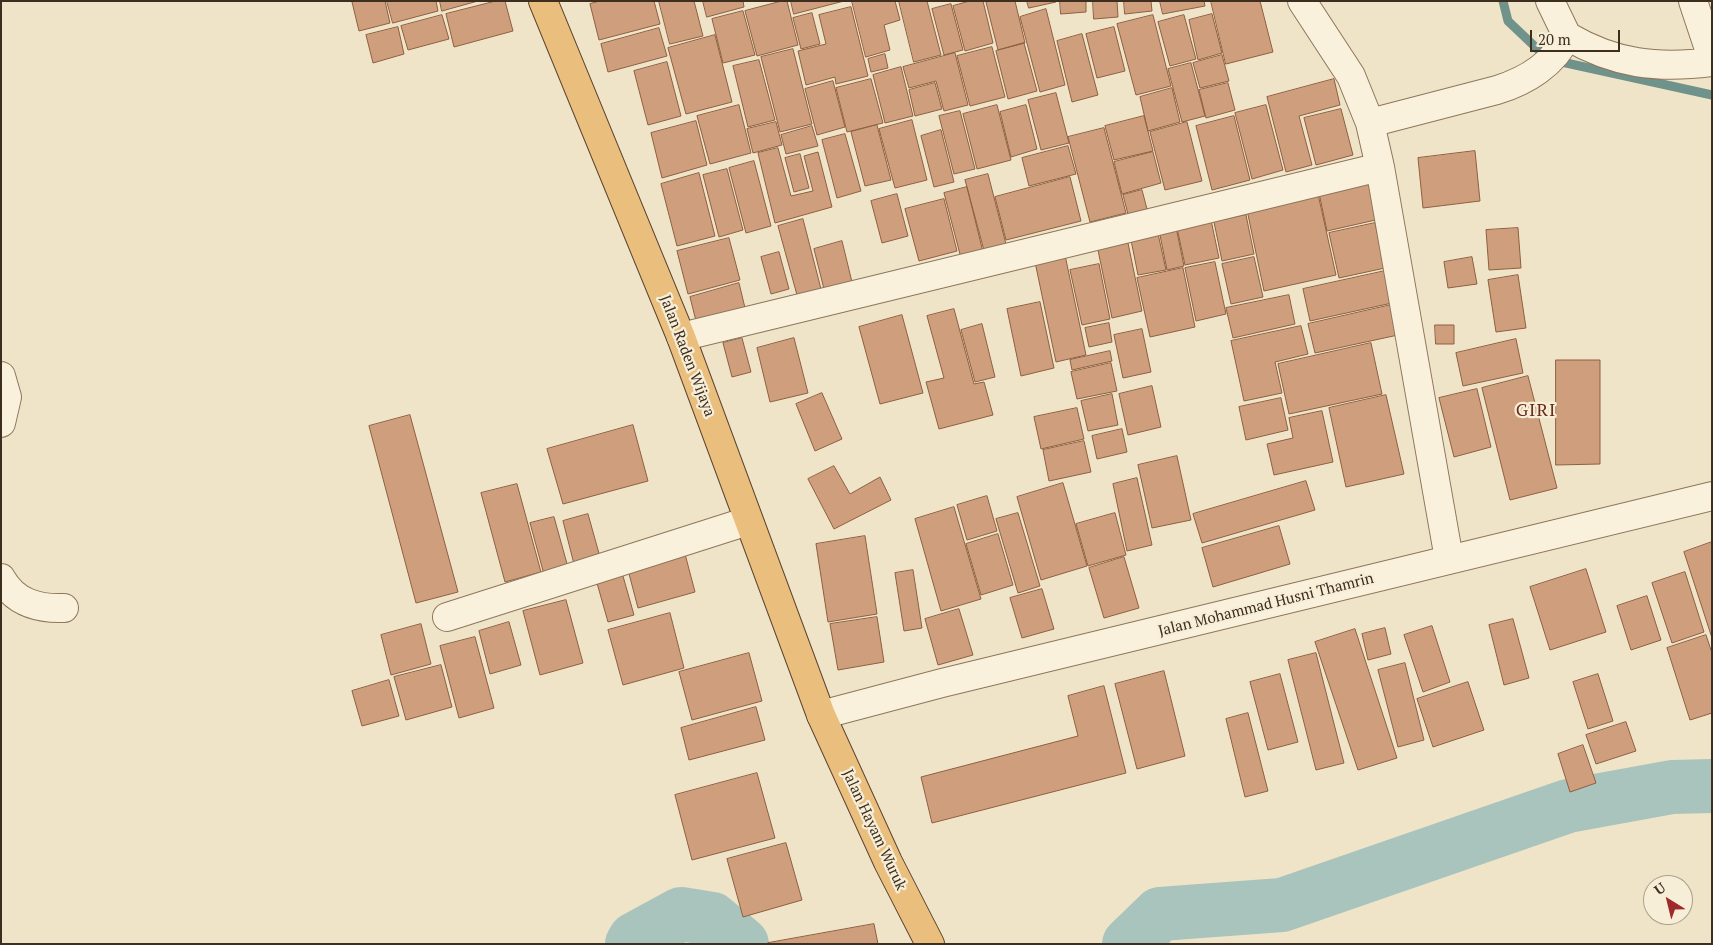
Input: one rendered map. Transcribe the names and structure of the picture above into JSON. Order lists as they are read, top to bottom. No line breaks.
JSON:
{"streets":{"highway":["Jalan Raden Wijaya","Jalan Hayam Wuruk"],"street":["Jalan Mohammad Husni Thamrin"]},"crossings":[["Jalan Raden Wijaya","Jalan Mohammad Husni Thamrin"],["Jalan Raden Wijaya","Jalan Hayam Wuruk"],["Jalan Mohammad Husni Thamrin","Jalan Hayam Wuruk"]],"districts":["GIRI"],"scale_bar":"20 m","north":"top left"}
